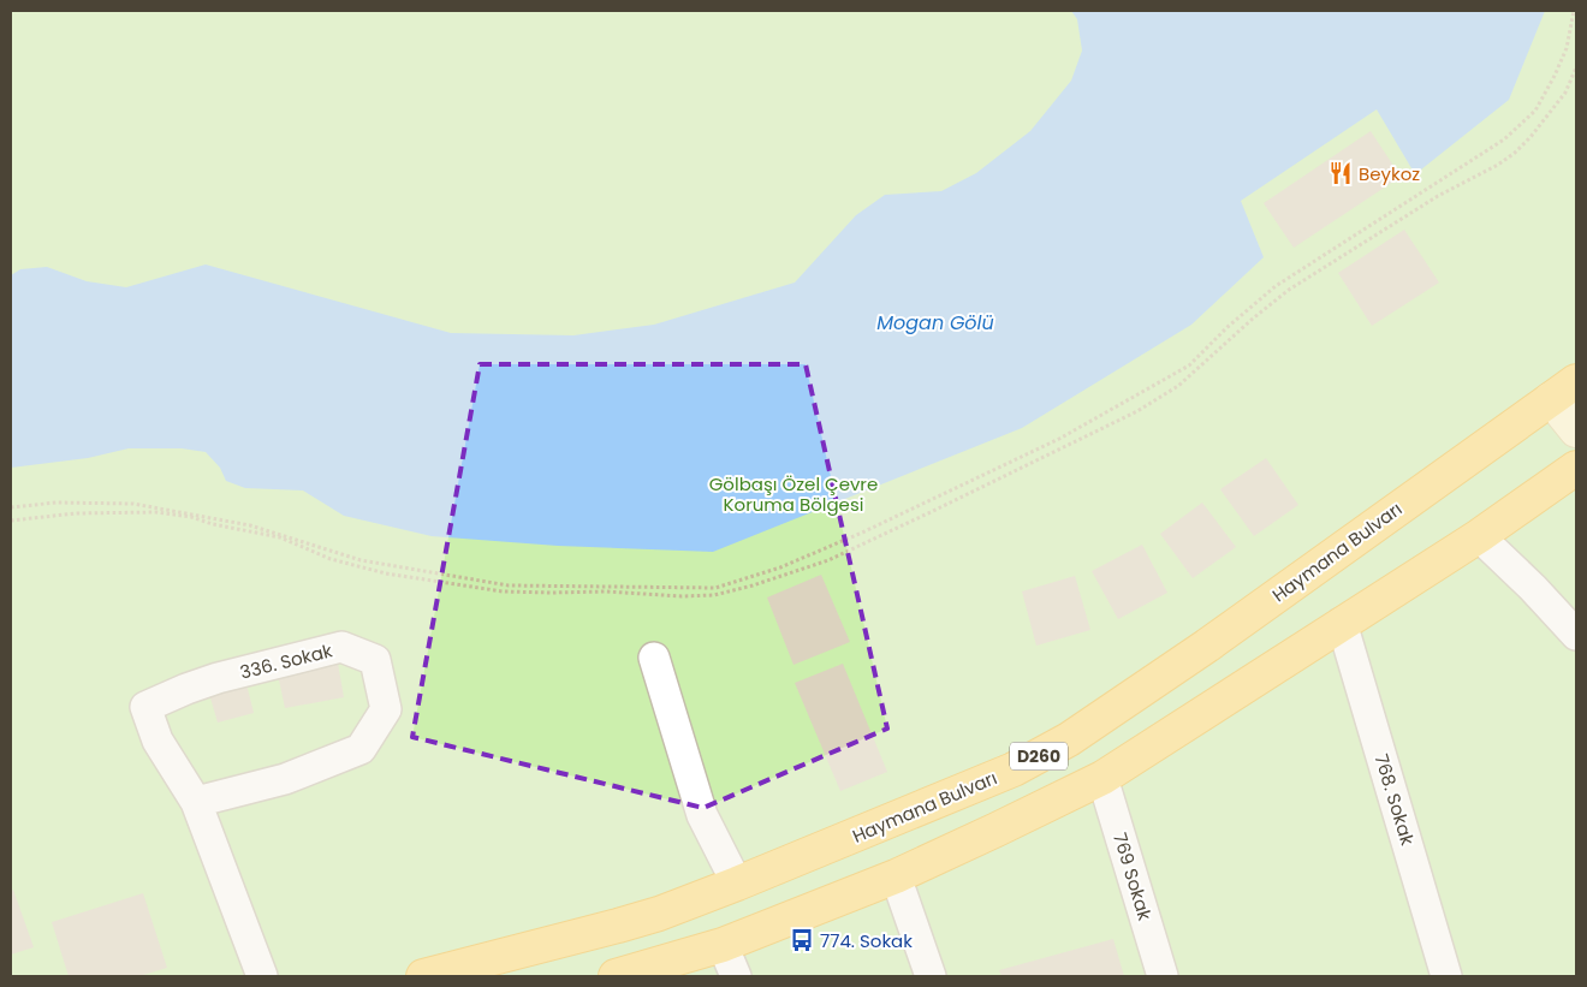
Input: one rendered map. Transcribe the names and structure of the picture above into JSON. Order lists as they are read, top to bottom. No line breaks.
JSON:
{"streets":{"highway":["Haymana Bulvarı","D260"],"street":["336. Sokak","768. Sokak","769 Sokak"]},"crossings":[["D260","768. Sokak"],["D260","769 Sokak"]],"water":["Mogan Gölü"],"parks":["Gölbaşı Özel Çevre Koruma Bölgesi"],"places":{"restaurant":["Beykoz"],"bus stop":["774. Sokak"]}}
